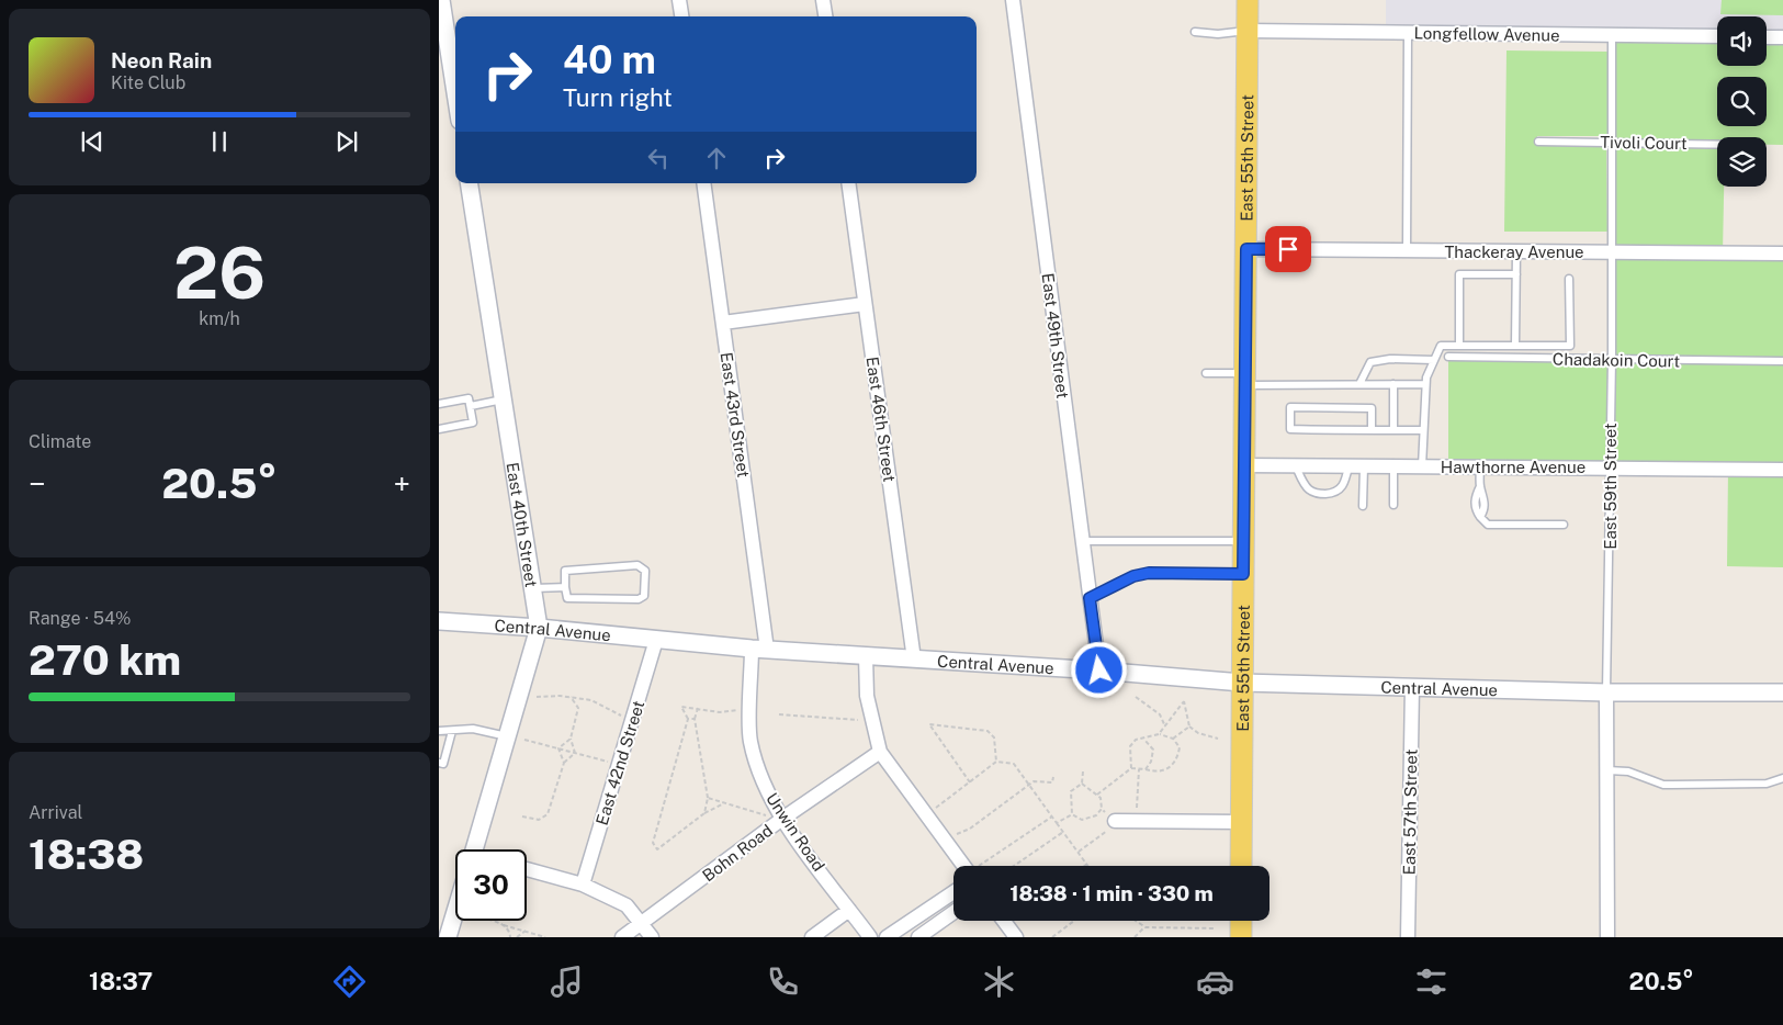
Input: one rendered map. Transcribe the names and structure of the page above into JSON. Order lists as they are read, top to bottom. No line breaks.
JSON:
{"streets":{"main road":["East 55th Street"],"street":["Longfellow Avenue","Thackeray Avenue","East 49th Street","East 43rd Street","East 46th Street","Hawthorne Avenue","East 59th Street","East 40th Street","Central Avenue","East 42nd Street","East 57th Street","Unwin Road","Bohn Road"],"lane":["Tivoli Court","Chadakoin Court"]},"crossings":[["Longfellow Avenue","East 55th Street"],["Longfellow Avenue","East 59th Street"],["Tivoli Court","East 59th Street"],["East 55th Street","Thackeray Avenue"],["East 55th Street","Hawthorne Avenue"],["East 55th Street","Central Avenue"],["Thackeray Avenue","East 59th Street"],["East 49th Street","Central Avenue"],["Chadakoin Court","East 59th Street"],["East 43rd Street","Central Avenue"],["East 43rd Street","Unwin Road"],["East 46th Street","Central Avenue"],["Hawthorne Avenue","East 59th Street"],["East 59th Street","Central Avenue"],["East 40th Street","Central Avenue"],["Central Avenue","East 42nd Street"],["Central Avenue","East 57th Street"],["Central Avenue","Unwin Road"],["Unwin Road","Bohn Road"]],"page":{"turn":["40 m","Turn right"],"song":["Neon Rain","Kite Club"],"tile":[["26","km/h"],"Climate",["Range · 54%","270 km"],["Arrival","18:38"]],"heat":["−","20.5°","+"],"limit":"30","trip":"18:38 · 1 min · 330 m","tabs":["18:37","20.5°"]}}
